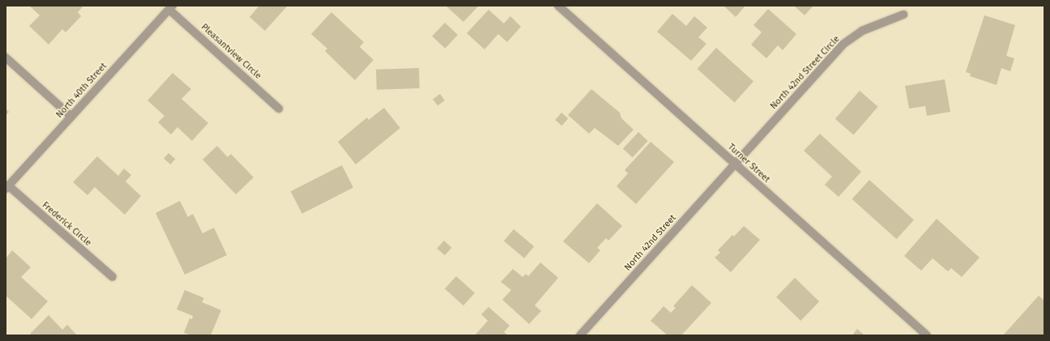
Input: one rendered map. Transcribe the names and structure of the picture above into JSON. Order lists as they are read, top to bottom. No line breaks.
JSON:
{"streets":{"street":["Pleasantview Circle","North 42nd Street Circle","North 40th Street","Turner Street","Frederick Circle","North 42nd Street"]},"crossings":[["Pleasantview Circle","North 40th Street"],["North 42nd Street Circle","Turner Street"],["North 42nd Street Circle","North 42nd Street"],["North 40th Street","Frederick Circle"],["Turner Street","North 42nd Street"]]}
